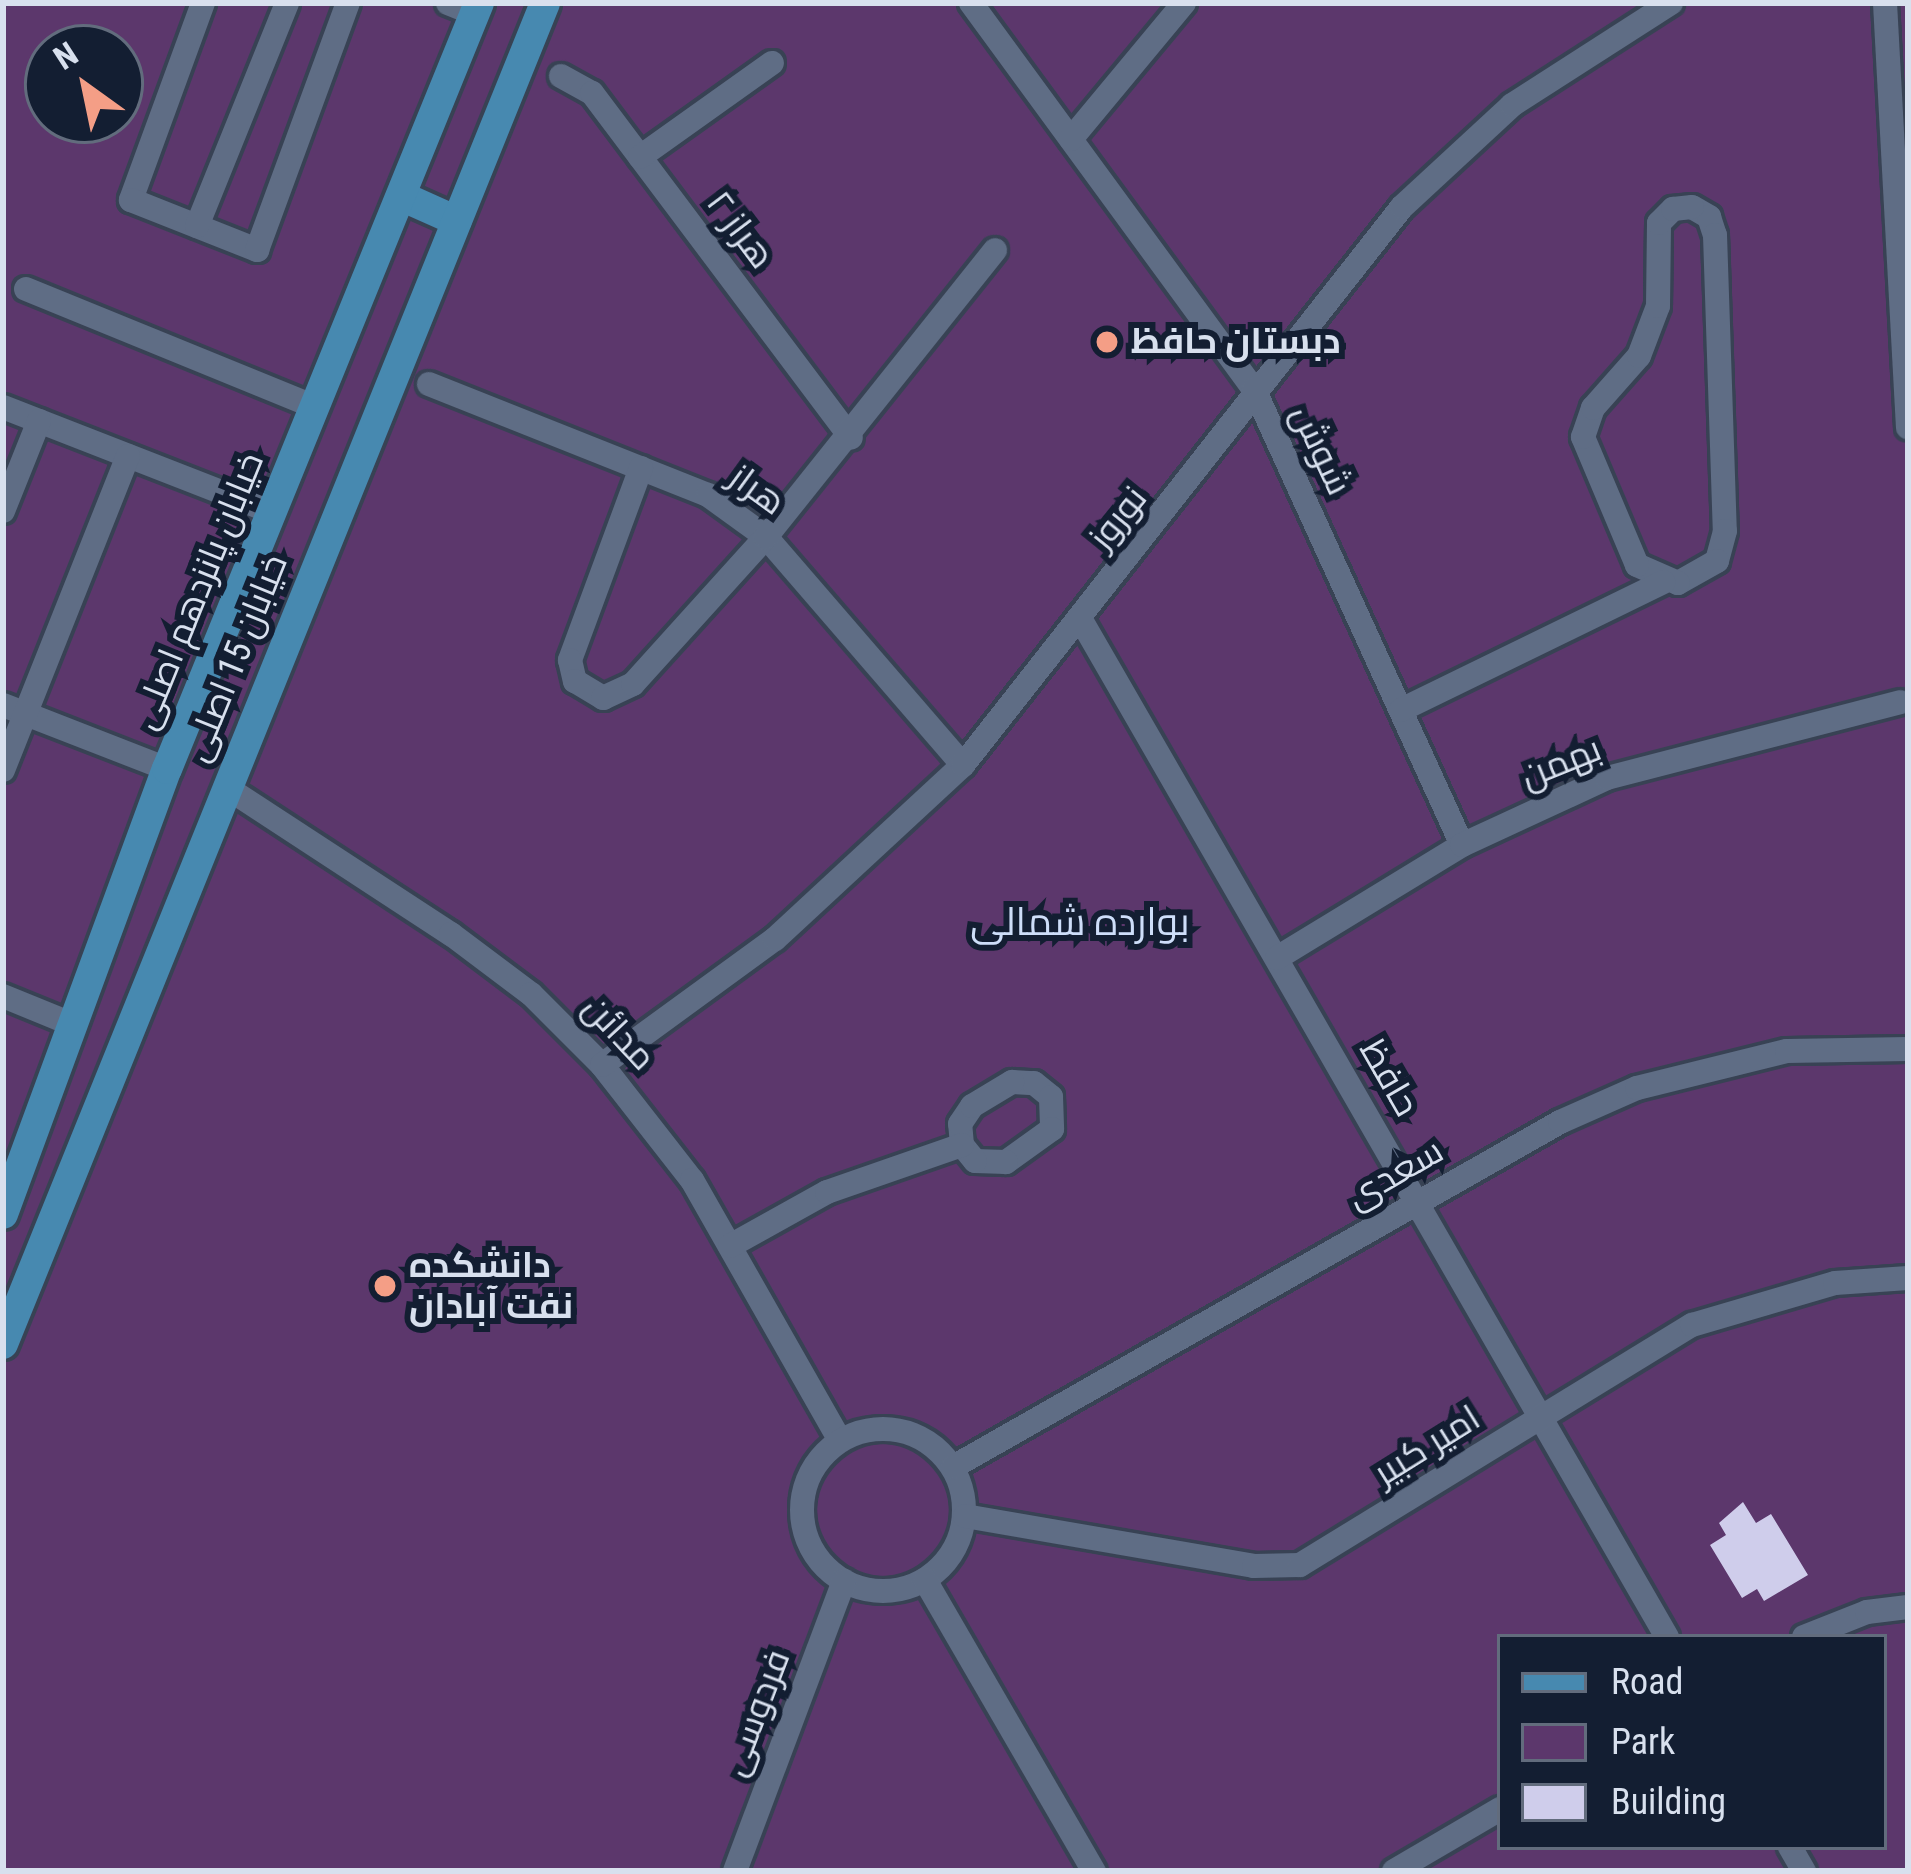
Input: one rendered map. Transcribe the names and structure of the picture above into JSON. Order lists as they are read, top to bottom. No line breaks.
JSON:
{"streets":{"main road":["خیابان پانزدهم اصلی","خیابان 15 اصلی"],"street":["هراز ۲","شوش","هراز","نوروز","بهمن","مدائن","حافظ","سعدی","امیر کبیر","فردوسی"]},"crossings":[["شوش","نوروز"],["شوش","بهمن"],["هراز","نوروز"],["نوروز","مدائن"],["نوروز","حافظ"],["خیابان 15 اصلی","مدائن"],["بهمن","حافظ"],["مدائن","سعدی"],["مدائن","امیر کبیر"],["مدائن","فردوسی"],["حافظ","سعدی"],["حافظ","امیر کبیر"],["سعدی","امیر کبیر"],["سعدی","فردوسی"],["امیر کبیر","فردوسی"]],"districts":["بوارده شمالی"],"places":["دبستان حافظ","دانشکده نفت آبادان"],"legend":["Road","Park","Building"],"north":"top left"}
